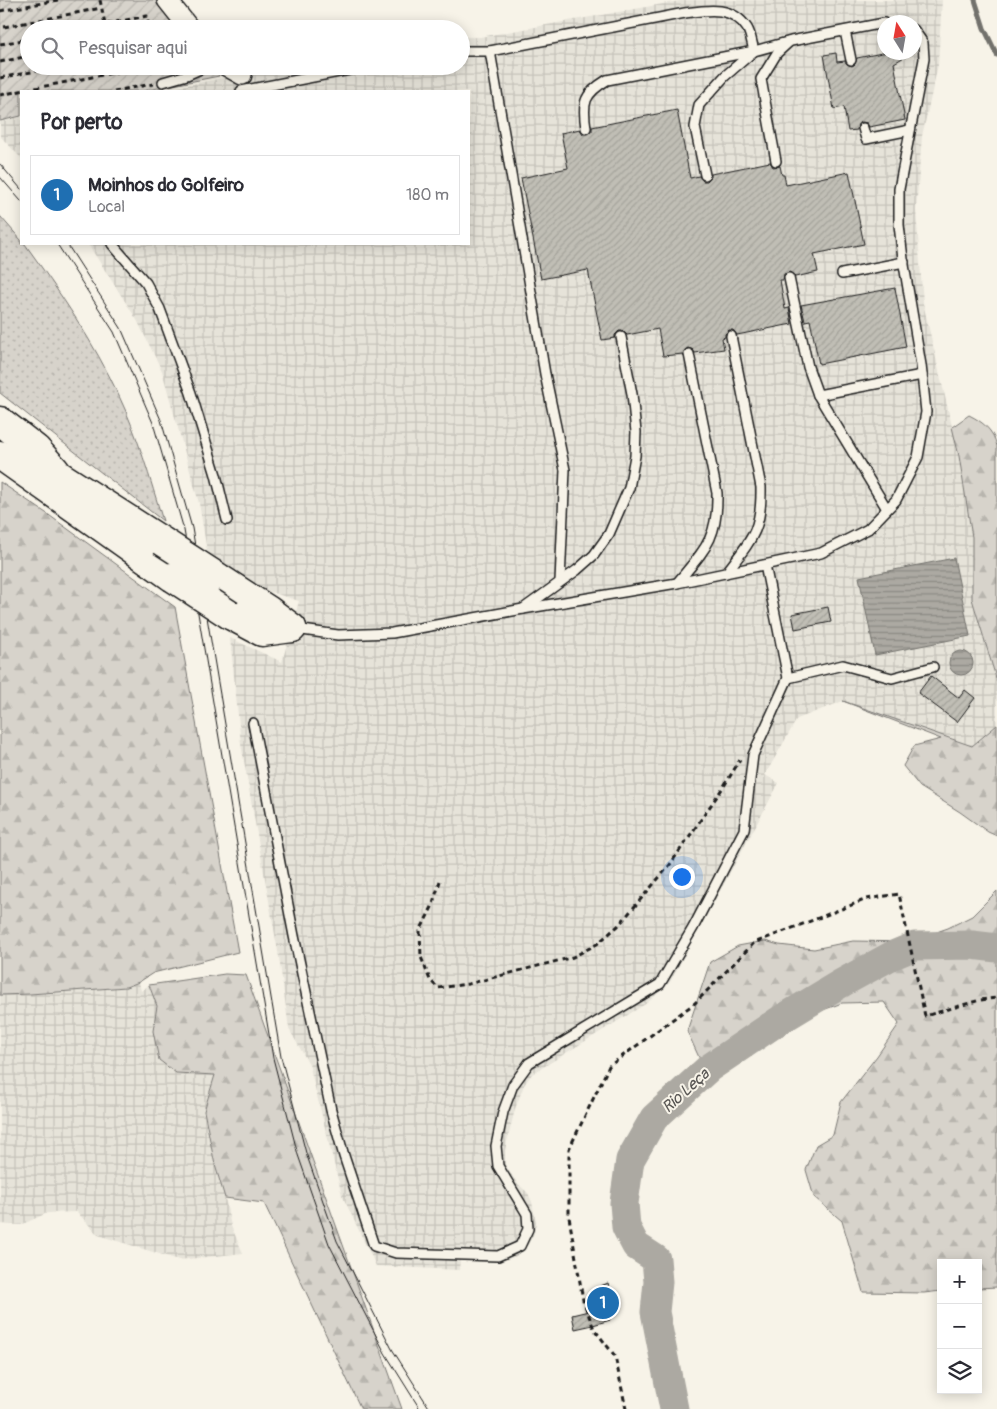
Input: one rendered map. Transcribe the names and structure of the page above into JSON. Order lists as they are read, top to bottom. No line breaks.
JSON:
{"water":["Rio Leça"],"north":"top","page":{"search":"Pesquisar aqui","heading":"Por perto","list":[{"mark":"1","name":"Moinhos do Golfeiro","note":"Local","value":"180 m"}],"map_buttons":["+","−"],"pins":"1"}}
